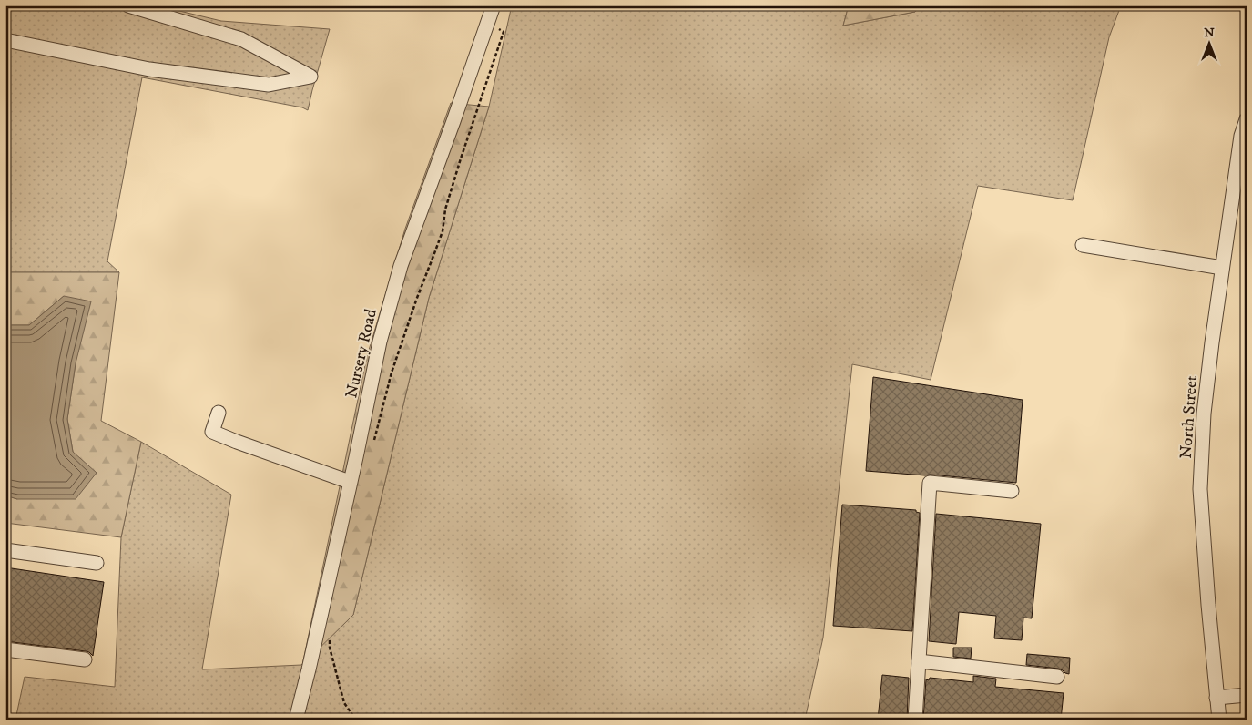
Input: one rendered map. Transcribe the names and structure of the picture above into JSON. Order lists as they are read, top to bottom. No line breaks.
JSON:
{"streets":{"street":["Nursery Road","North Street"]},"north":"top"}
